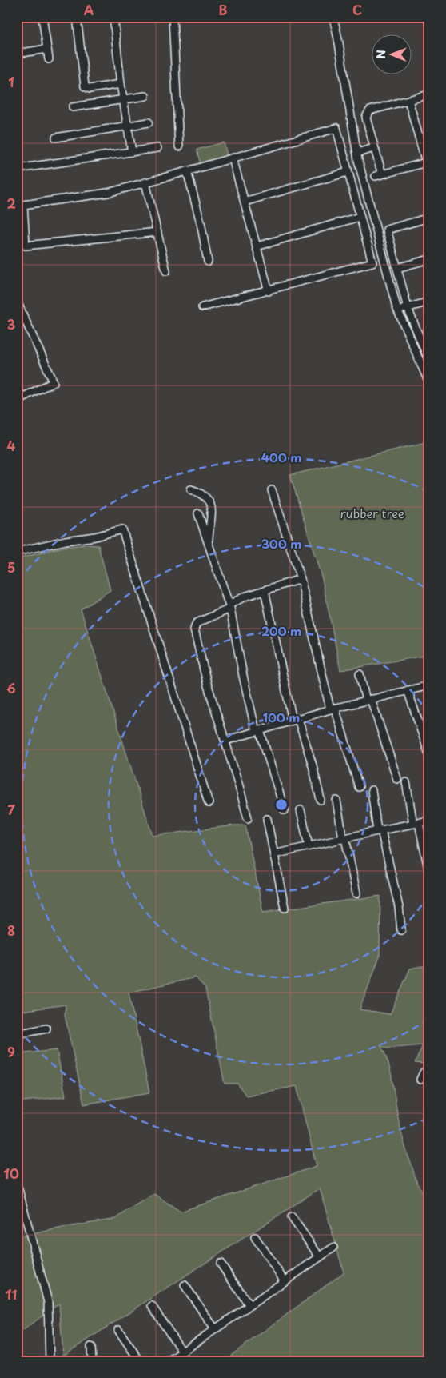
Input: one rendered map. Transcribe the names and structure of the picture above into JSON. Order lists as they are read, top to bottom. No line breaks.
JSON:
{"parks":["rubber tree"],"north":"left","grid":{"columns":["A","B","C"],"rows":["1","2","3","4","5","6","7","8","9","10","11"]},"rings":["400 m","300 m","200 m","100 m"]}
